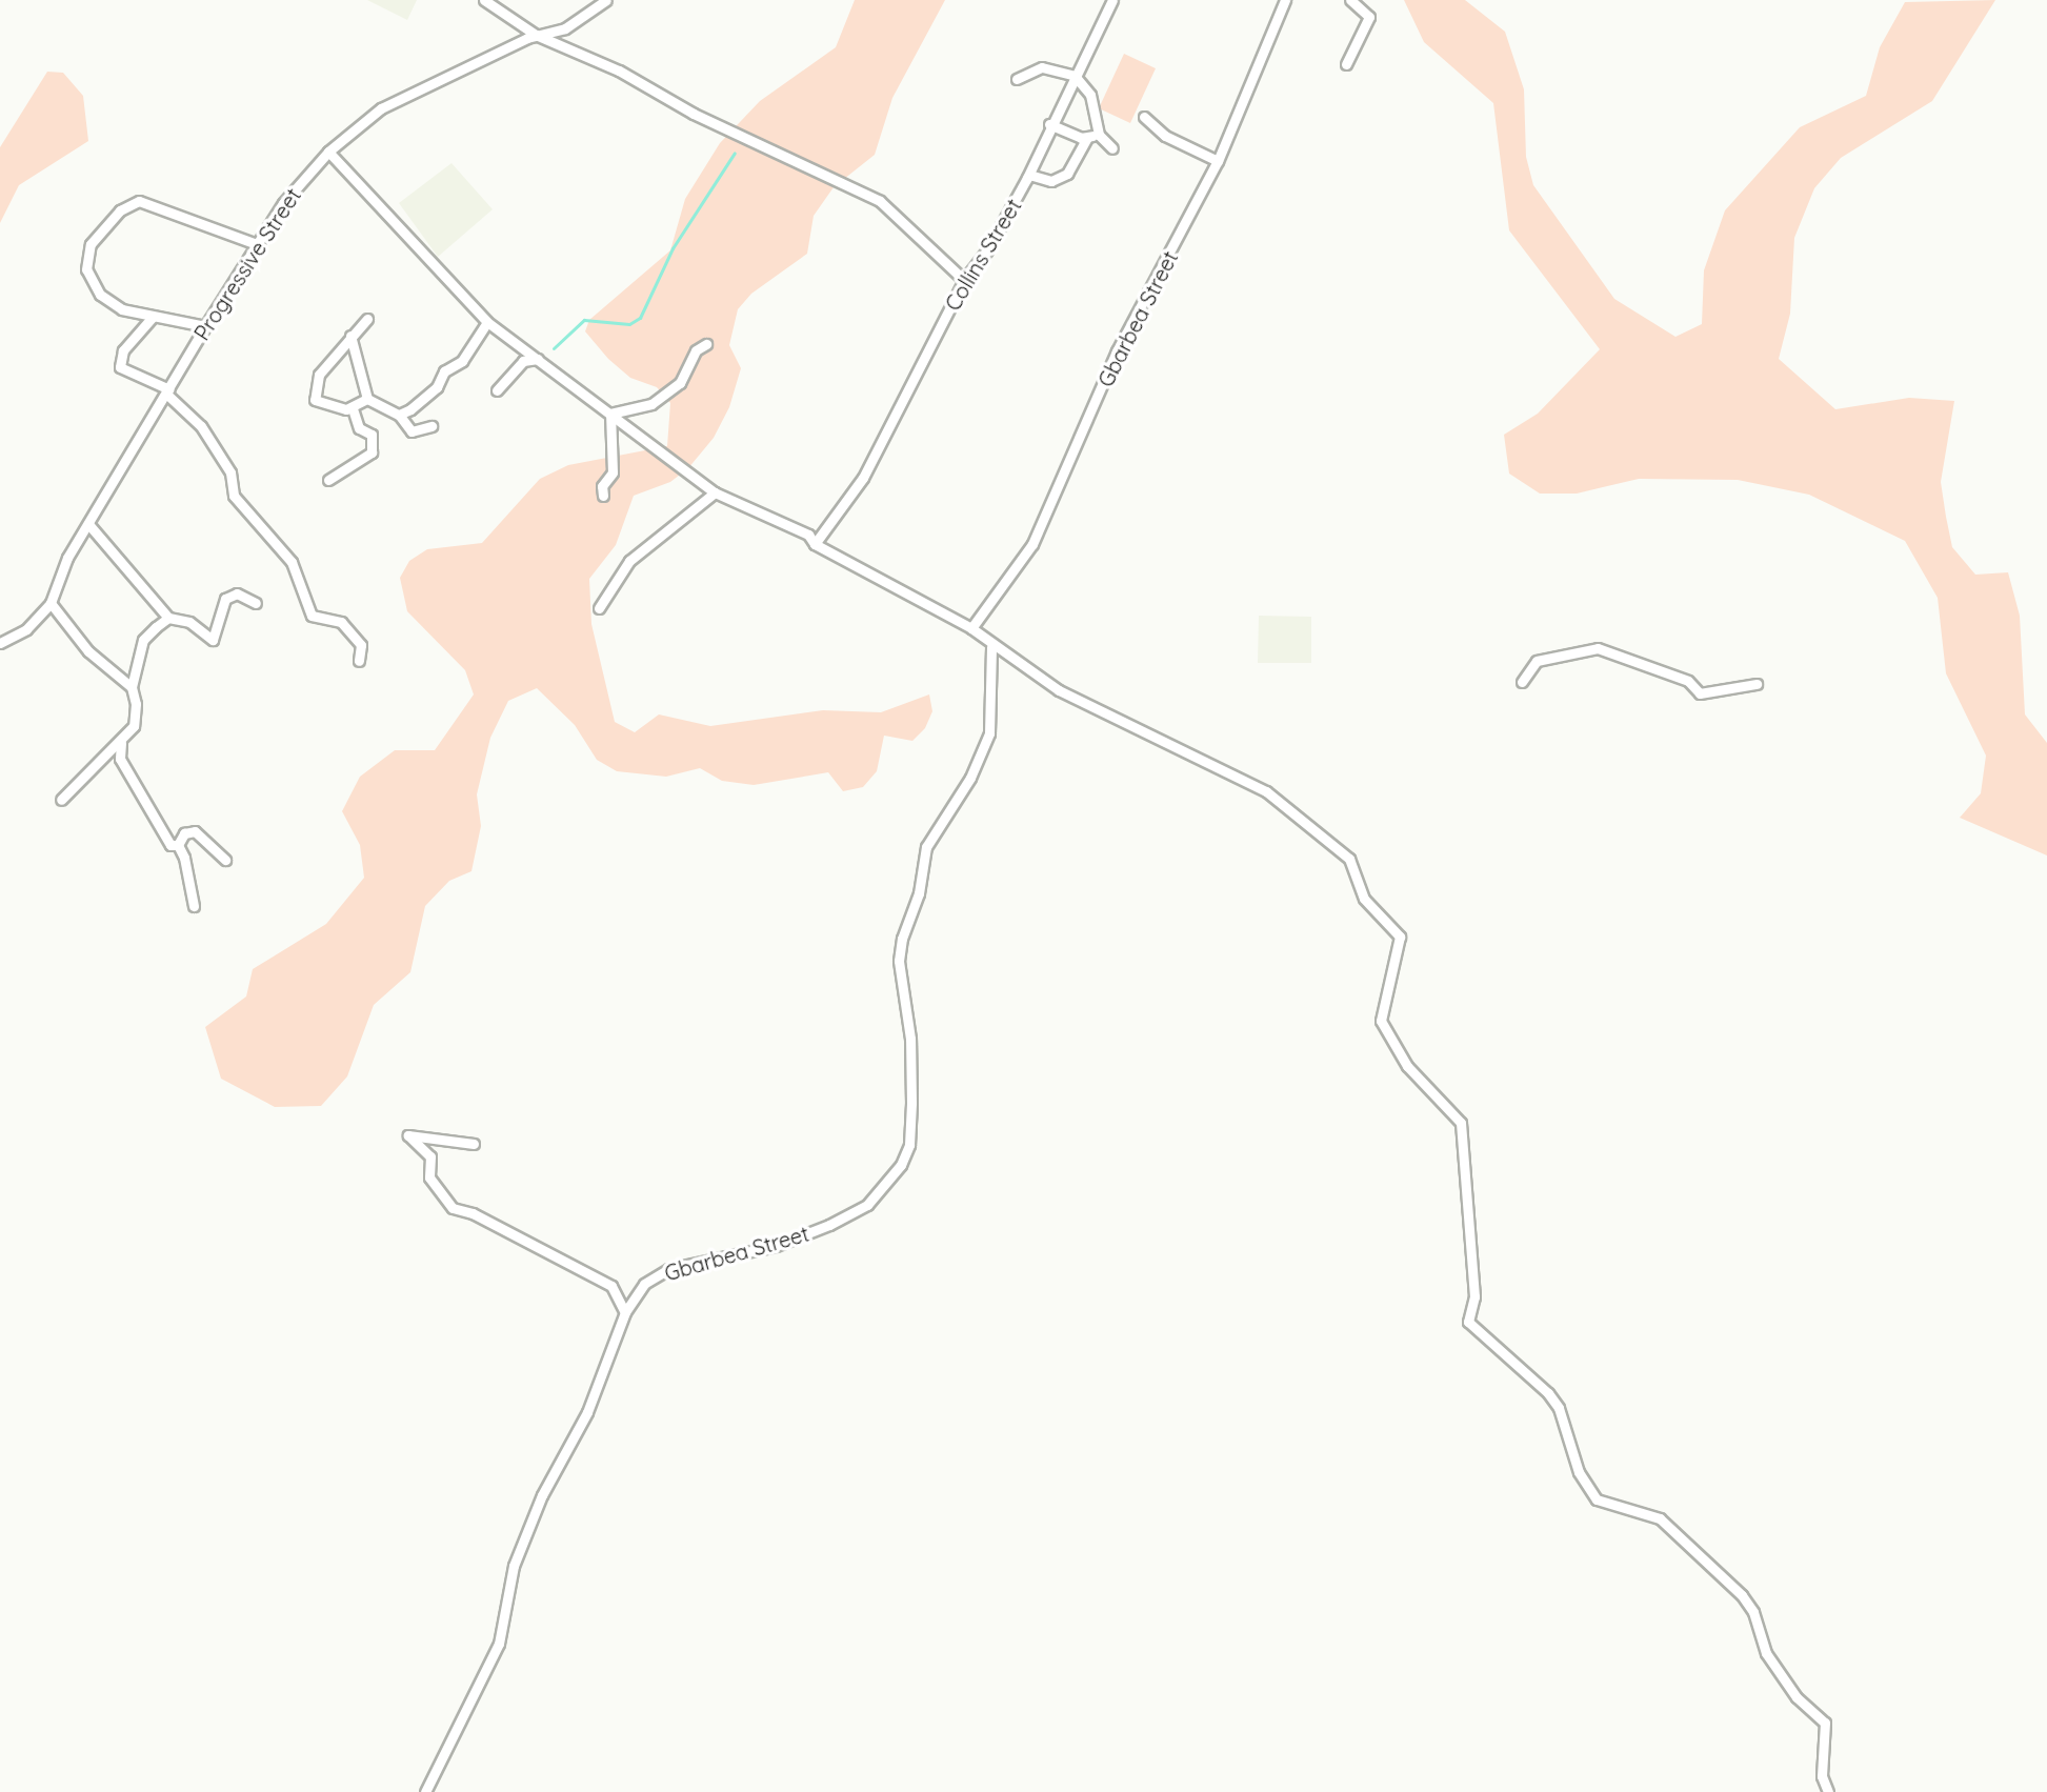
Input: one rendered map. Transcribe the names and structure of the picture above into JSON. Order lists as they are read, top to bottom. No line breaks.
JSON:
{"streets":{"street":["Collins Street","Progressive Street","Gbarbea Street"]}}
